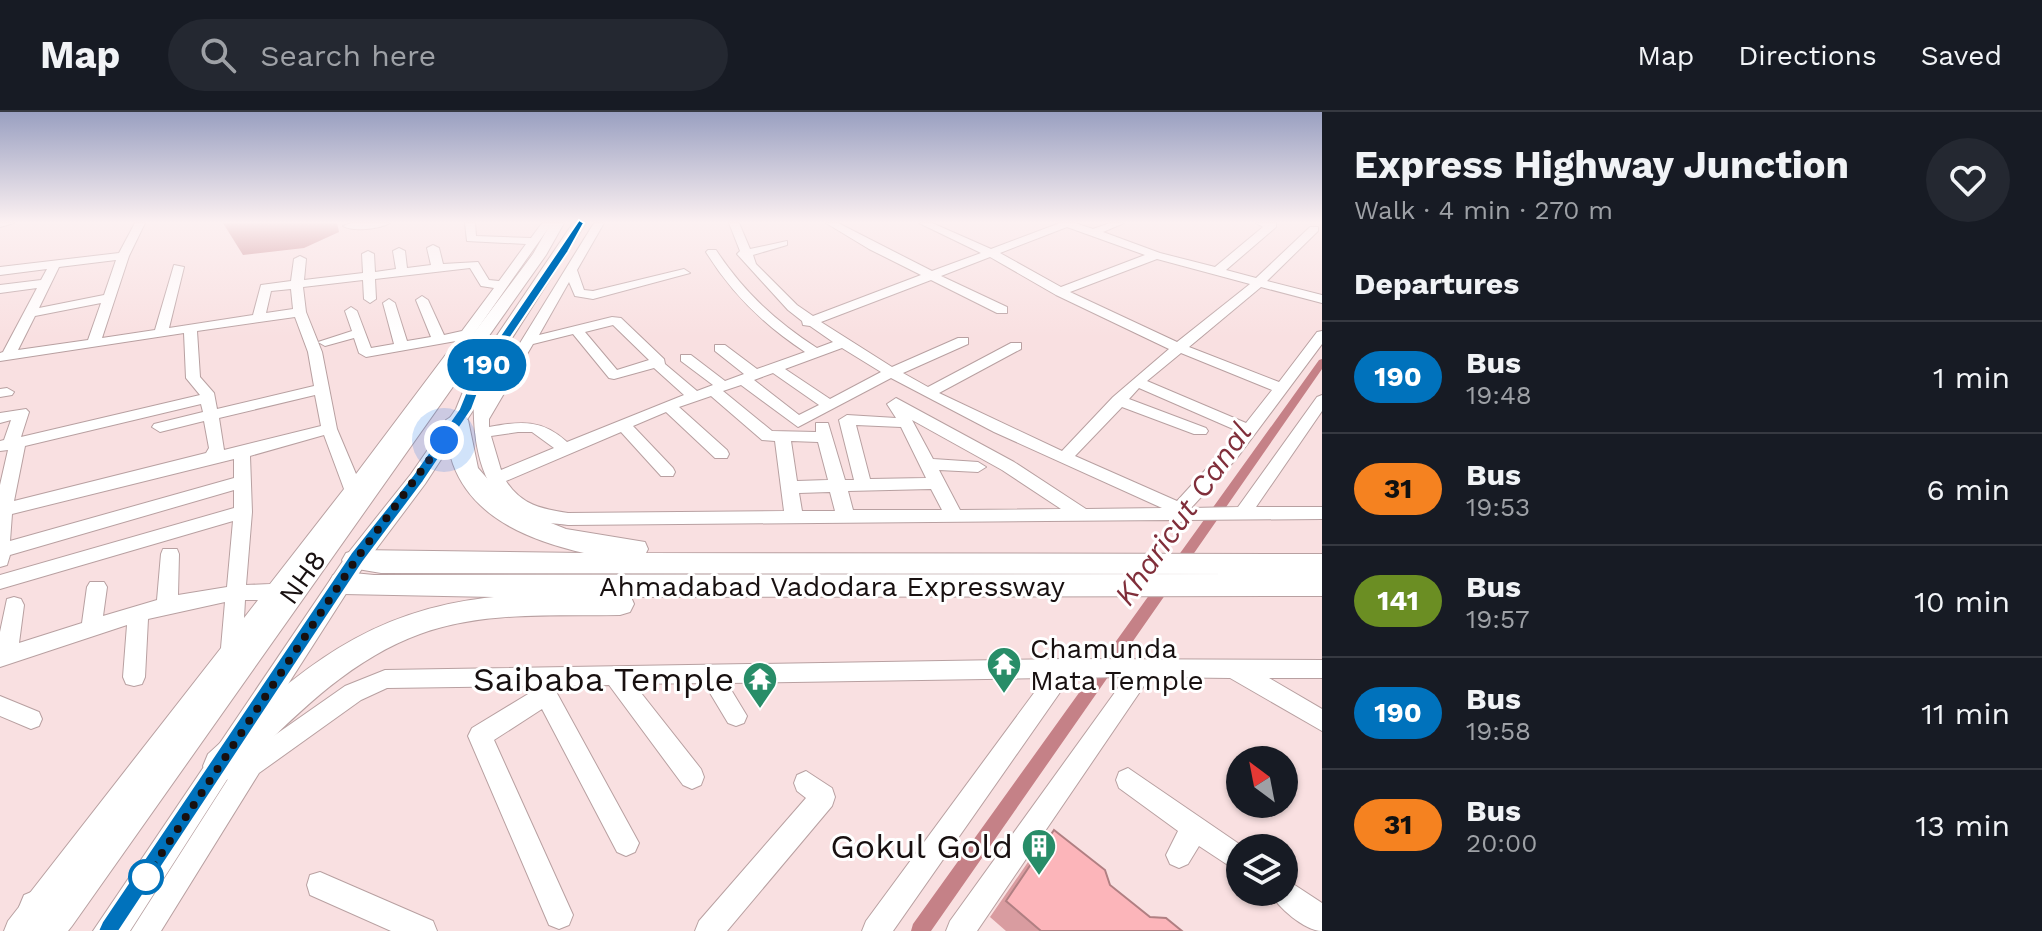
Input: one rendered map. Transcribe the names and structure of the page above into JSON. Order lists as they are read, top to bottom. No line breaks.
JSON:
{"streets":{"highway":["Ahmadabad Vadodara Expressway"],"main road":["NH8"]},"crossings":[["NH8","Ahmadabad Vadodara Expressway"]],"water":["Kharicut Canal"],"places":{"temple":["Chamunda Mata Temple","Saibaba Temple"],"building":["Gokul Gold"]},"lines":["bus line 190"],"north":"top left","page":{"header":"Map","search":"Search here","nav":["Map","Directions","Saved"],"on_map":"190","heading":[["Express Highway Junction","Walk · 4 min · 270 m"],"Departures"],"list":[{"mark":"190","name":"Bus","note":"19:48","value":"1 min"},{"mark":"31","name":"Bus","note":"19:53","value":"6 min"},{"mark":"141","name":"Bus","note":"19:57","value":"10 min"},{"mark":"190","name":"Bus","note":"19:58","value":"11 min"},{"mark":"31","name":"Bus","note":"20:00","value":"13 min"}]}}
